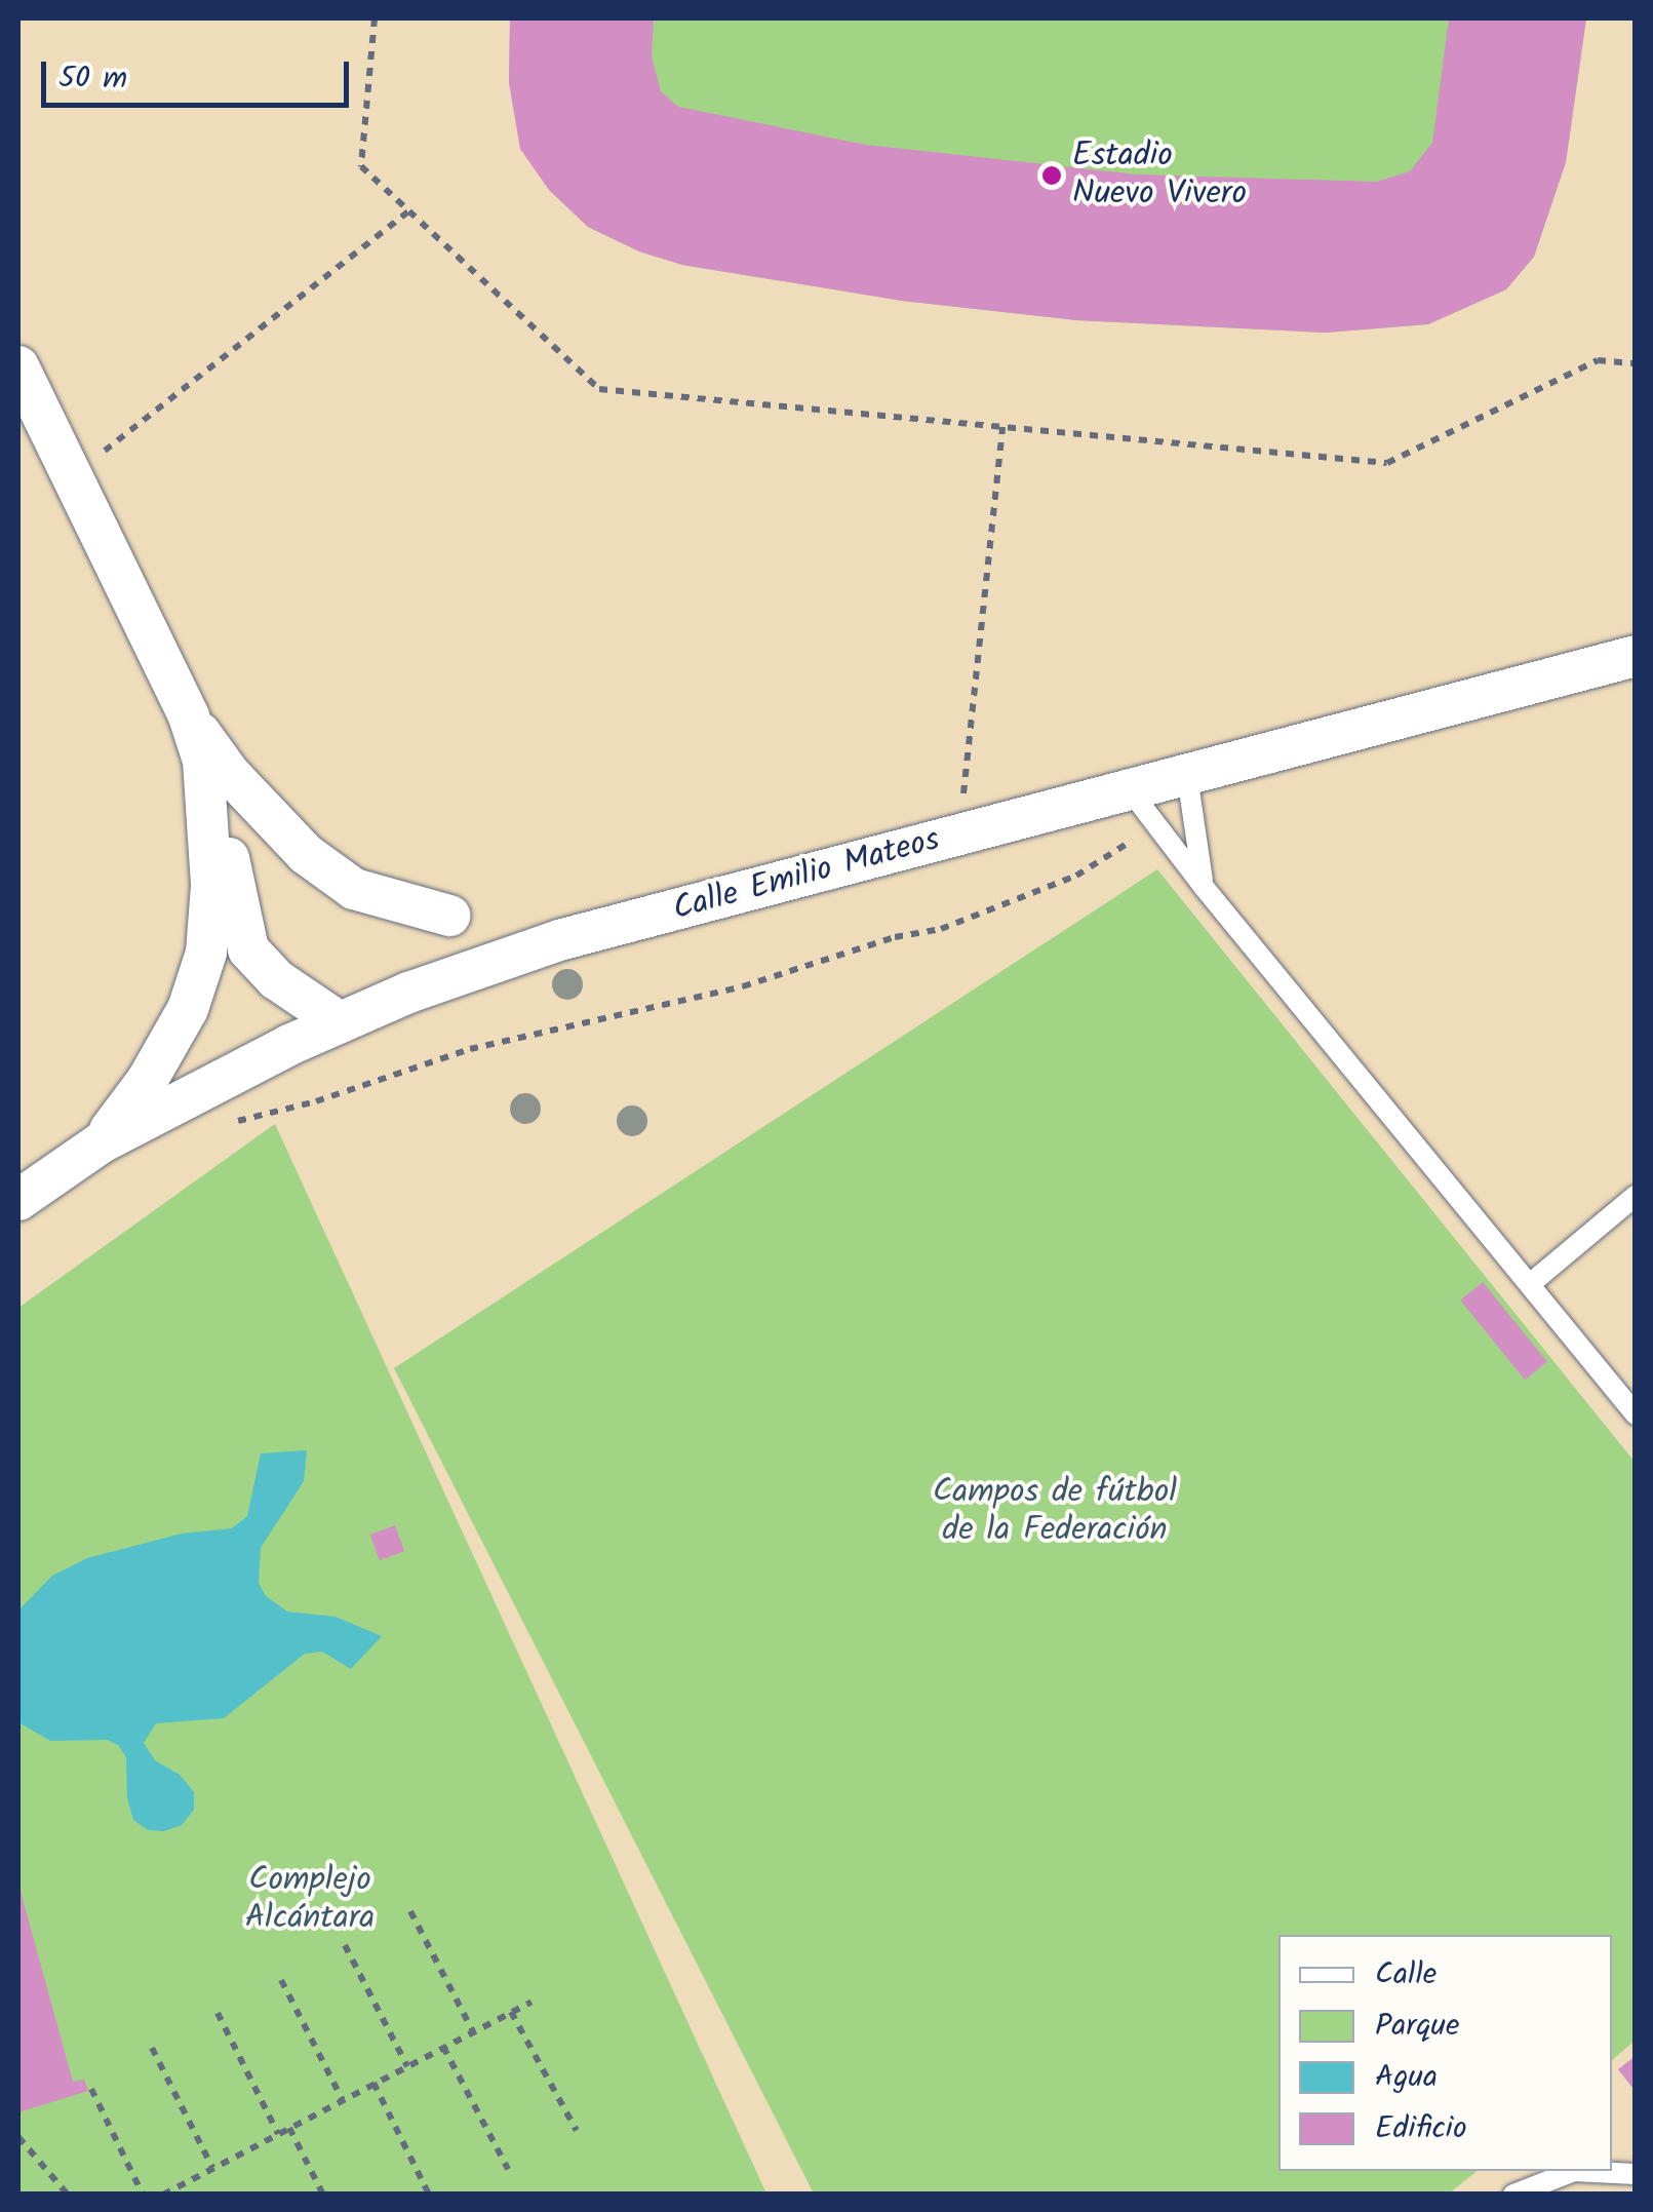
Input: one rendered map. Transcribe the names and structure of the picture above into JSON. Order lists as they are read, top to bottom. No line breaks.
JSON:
{"streets":{"street":["Calle Emilio Mateos"]},"parks":["Campos de fútbol de la Federación","Complejo Alcántara"],"places":["Estadio Nuevo Vivero"],"legend":["Calle","Parque","Agua","Edificio"],"scale_bar":"50 m"}
